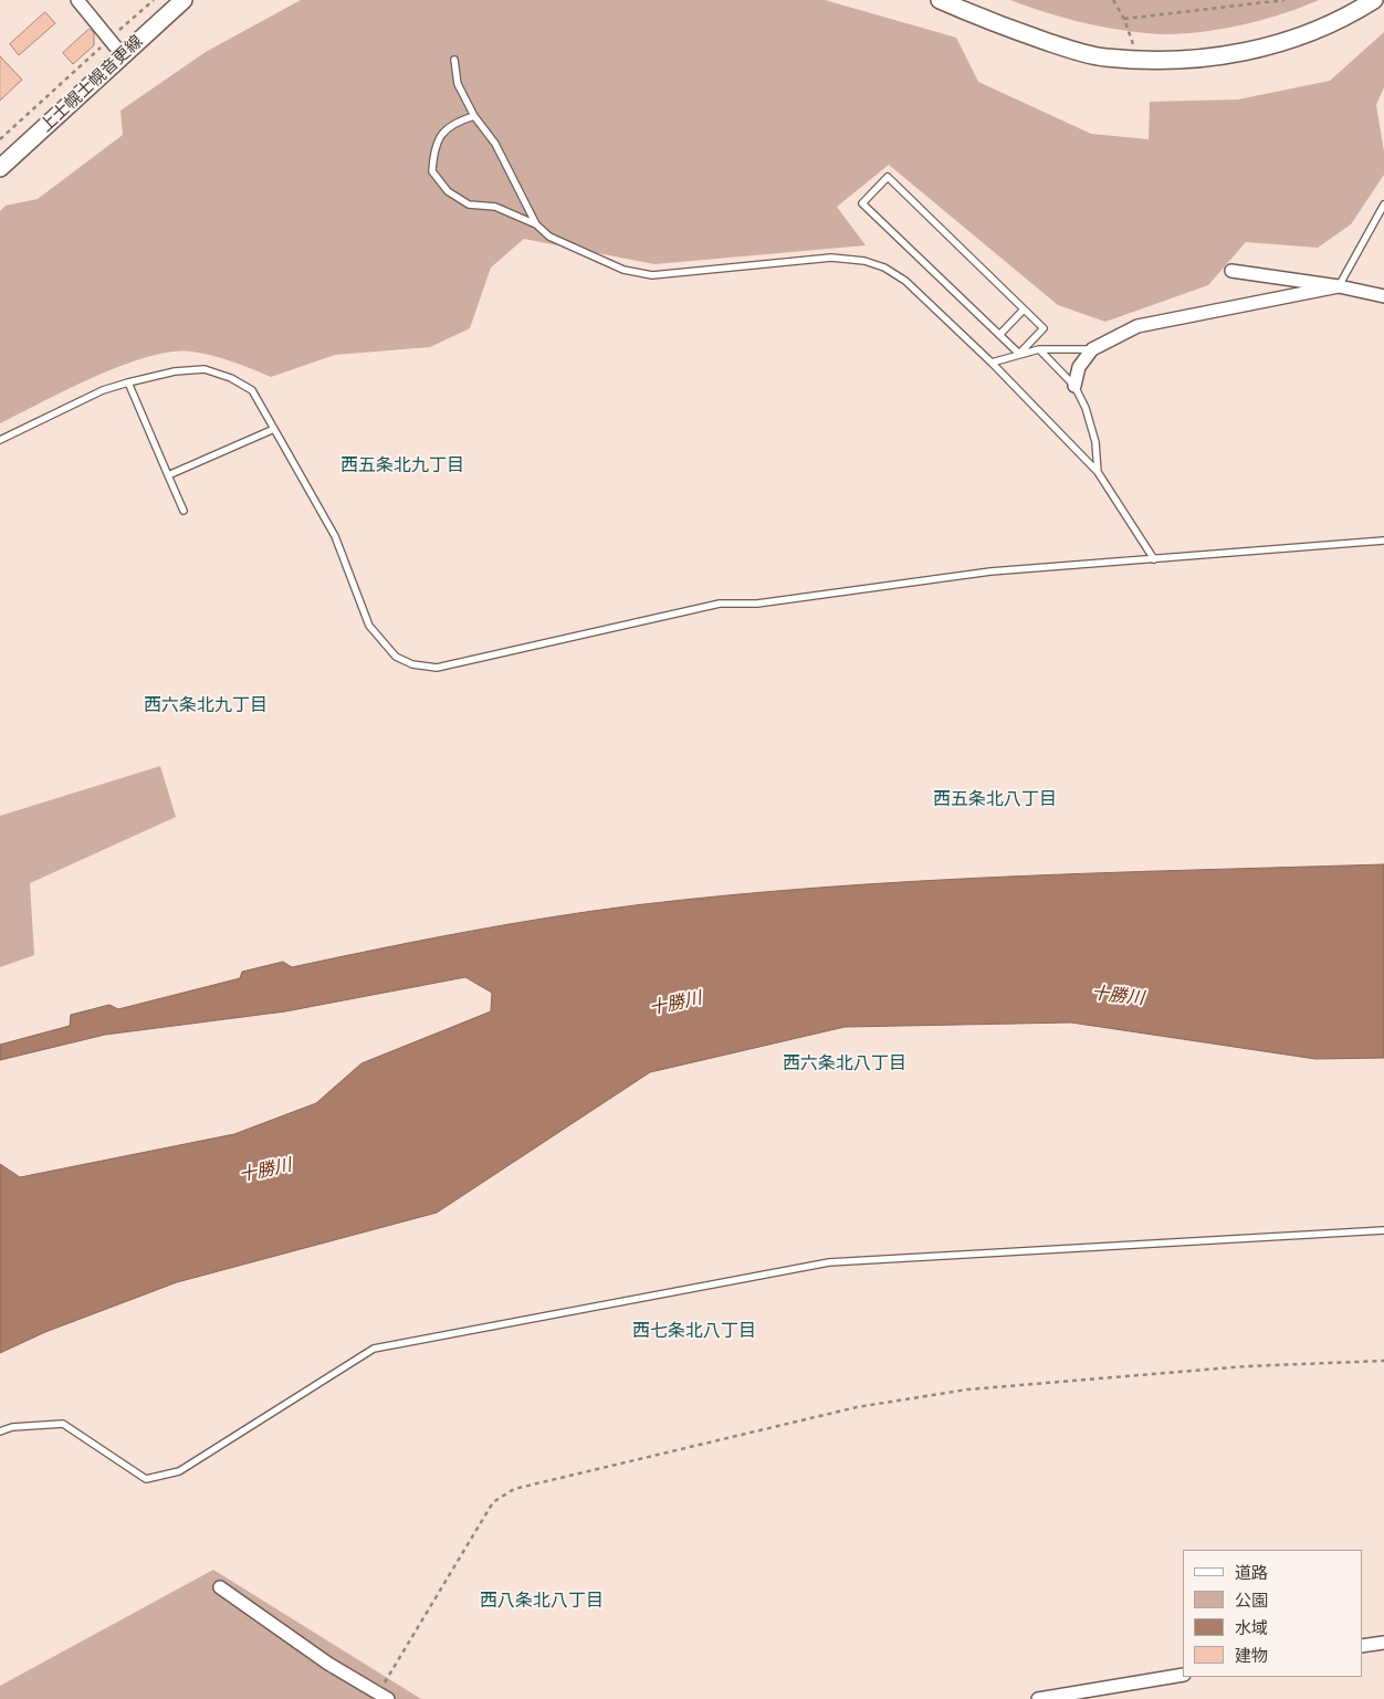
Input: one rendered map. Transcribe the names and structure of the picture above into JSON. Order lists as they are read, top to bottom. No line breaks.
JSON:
{"streets":{"main road":["上士幌士幌音更線"]},"districts":["西五条北九丁目","西六条北九丁目","西五条北八丁目","西六条北八丁目","西七条北八丁目","西八条北八丁目"],"water":["十勝川"],"legend":["道路","公園","水域","建物"]}
